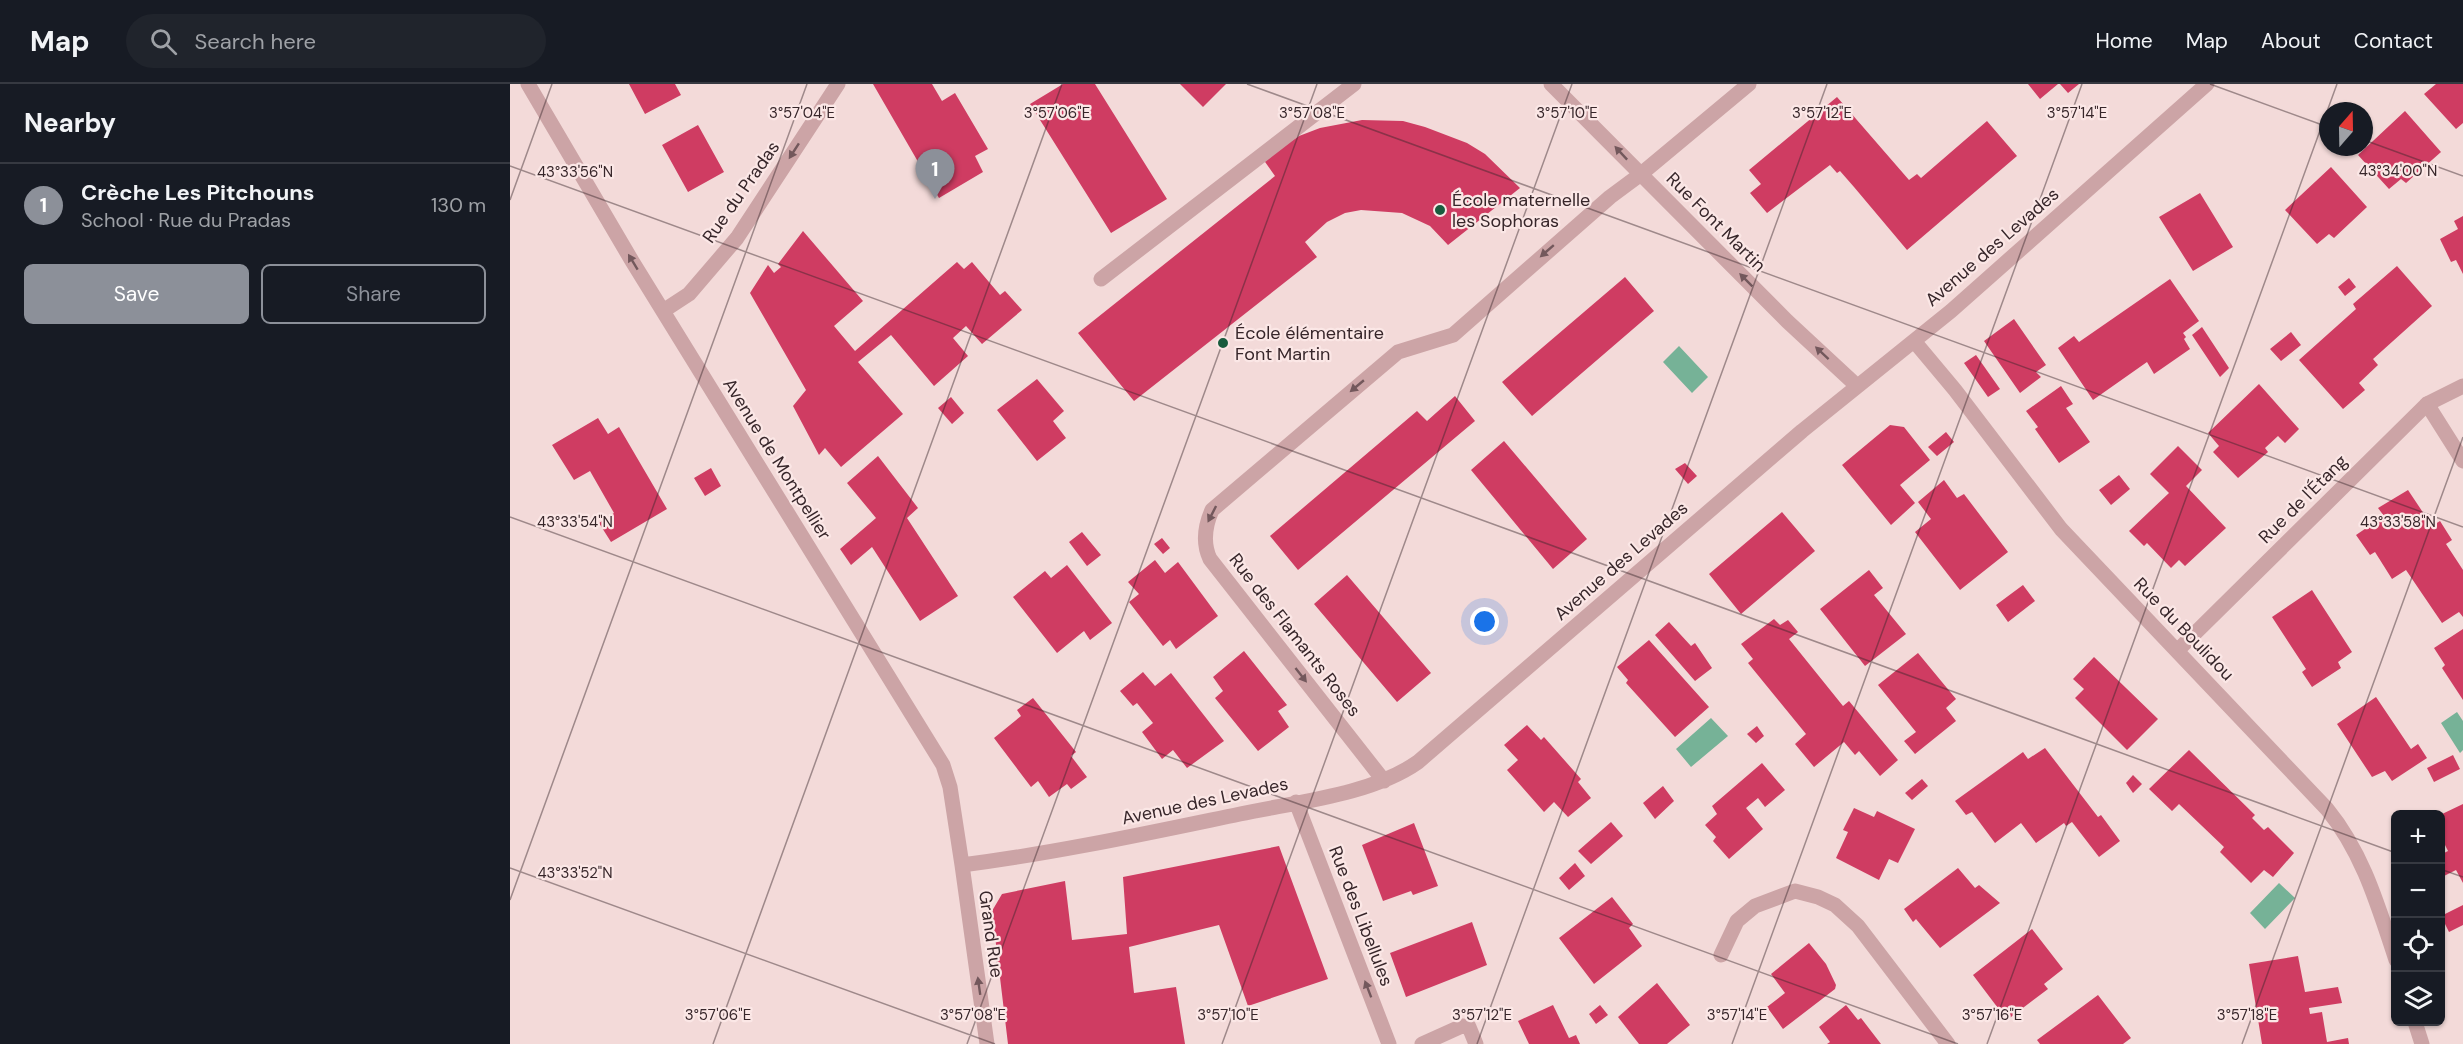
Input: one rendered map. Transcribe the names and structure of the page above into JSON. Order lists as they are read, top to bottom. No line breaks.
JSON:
{"streets":{"street":["Rue du Pradas","Rue Font Martin","Avenue des Levades","Avenue de Montpellier","Rue de l'Étang","Rue du Boulidou","Rue des Flamants Roses","Rue des Libellules","Grand Rue"]},"crossings":[["Rue du Pradas","Avenue de Montpellier"],["Rue Font Martin","Avenue des Levades"],["Rue Font Martin","Rue des Flamants Roses"],["Avenue des Levades","Avenue de Montpellier"],["Avenue des Levades","Rue du Boulidou"],["Avenue des Levades","Rue des Flamants Roses"],["Avenue des Levades","Rue des Libellules"],["Avenue des Levades","Grand Rue"],["Avenue de Montpellier","Grand Rue"],["Rue de l'Étang","Rue du Boulidou"]],"one_way":["Rue du Pradas","Rue Font Martin","Rue des Libellules","Grand Rue"],"places":["École maternelle les Sophoras","École élémentaire Font Martin"],"north":"top","page":{"header":"Map","search":"Search here","nav":["Home","Map","About","Contact"],"heading":"Nearby","pins":"1","list":[{"mark":"1","name":"Crèche Les Pitchouns","note":"School · Rue du Pradas","value":"130 m"}],"buttons":["Save","Share"],"map_buttons":["+","−"]},"coordinates":["3°57'04\"E","3°57'06\"E","3°57'08\"E","3°57'10\"E","3°57'12\"E","3°57'14\"E","43°34'00\"N","43°33'56\"N","43°33'58\"N","43°33'54\"N","43°33'52\"N","3°57'16\"E","3°57'18\"E"]}
